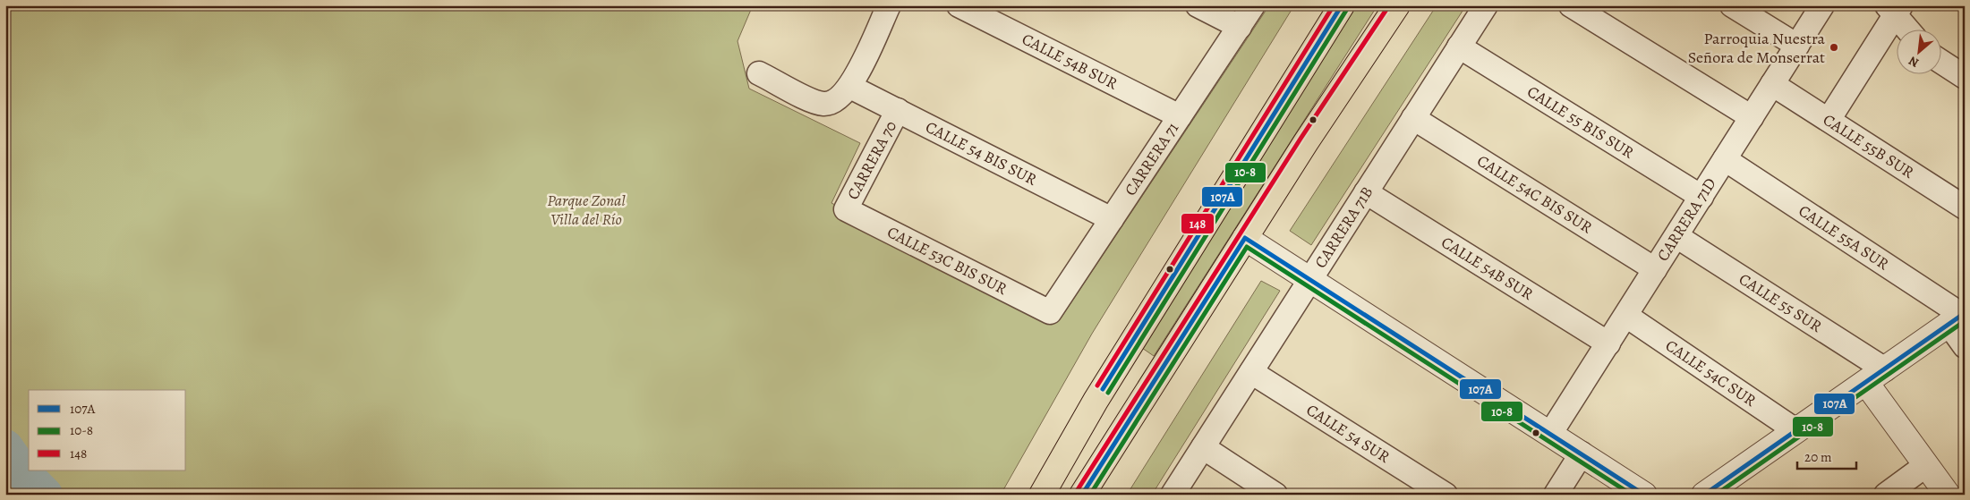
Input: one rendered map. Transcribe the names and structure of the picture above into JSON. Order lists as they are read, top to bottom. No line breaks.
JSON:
{"streets":{"street":["CALLE 54B SUR","CALLE 55 BIS SUR","CALLE 55B SUR","CALLE 54 BIS SUR","CARRERA 71","CARRERA 70","CALLE 54C BIS SUR","CARRERA 71D","CARRERA 71B","CALLE 55A SUR","CALLE 53C BIS SUR","CALLE 55 SUR","CALLE 54C SUR","CALLE 54 SUR"]},"crossings":[["CALLE 54B SUR","CARRERA 71"],["CALLE 54B SUR","CARRERA 71D"],["CALLE 54B SUR","CARRERA 71B"],["CALLE 55 BIS SUR","CARRERA 71D"],["CALLE 55 BIS SUR","CARRERA 71B"],["CALLE 55B SUR","CARRERA 71D"],["CALLE 54 BIS SUR","CARRERA 71"],["CALLE 54 BIS SUR","CARRERA 70"],["CARRERA 71","CALLE 53C BIS SUR"],["CARRERA 70","CALLE 53C BIS SUR"],["CALLE 54C BIS SUR","CARRERA 71D"],["CALLE 54C BIS SUR","CARRERA 71B"],["CARRERA 71D","CALLE 55A SUR"],["CARRERA 71D","CALLE 55 SUR"],["CARRERA 71D","CALLE 54C SUR"],["CARRERA 71B","CALLE 54 SUR"]],"parks":["Parque Zonal Villa del Río"],"places":["Parroquia Nuestra Señora de Monserrat"],"lines":["transit line 107A","transit line 148","transit line 10-8"],"legend":["107A","10-8","148"],"scale_bar":"20 m","north":"bottom left"}
